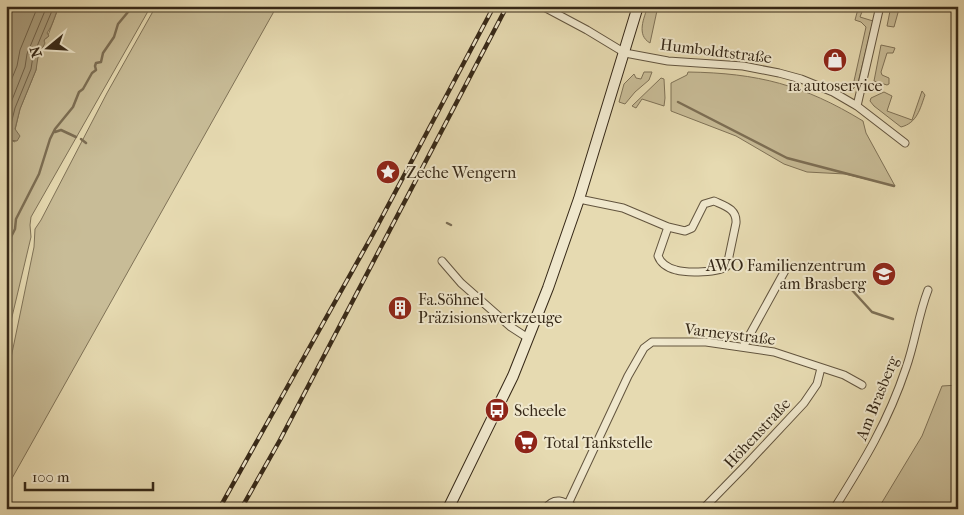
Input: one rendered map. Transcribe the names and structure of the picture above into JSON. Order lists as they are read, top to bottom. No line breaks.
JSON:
{"streets":{"street":["Humboldtstraße","Varneystraße","Am Brasberg","Höhenstraße"]},"crossings":[["Varneystraße","Höhenstraße"]],"places":{"shop":["1a autoservice"],"place":["Zeche Wengern"],"school or university":["AWO Familienzentrum am Brasberg"],"building":["Fa.Söhnel Präzisionswerkzeuge"],"bus stop":["Scheele"],"supermarket":["Total Tankstelle"]},"scale_bar":"100 m","north":"left"}
